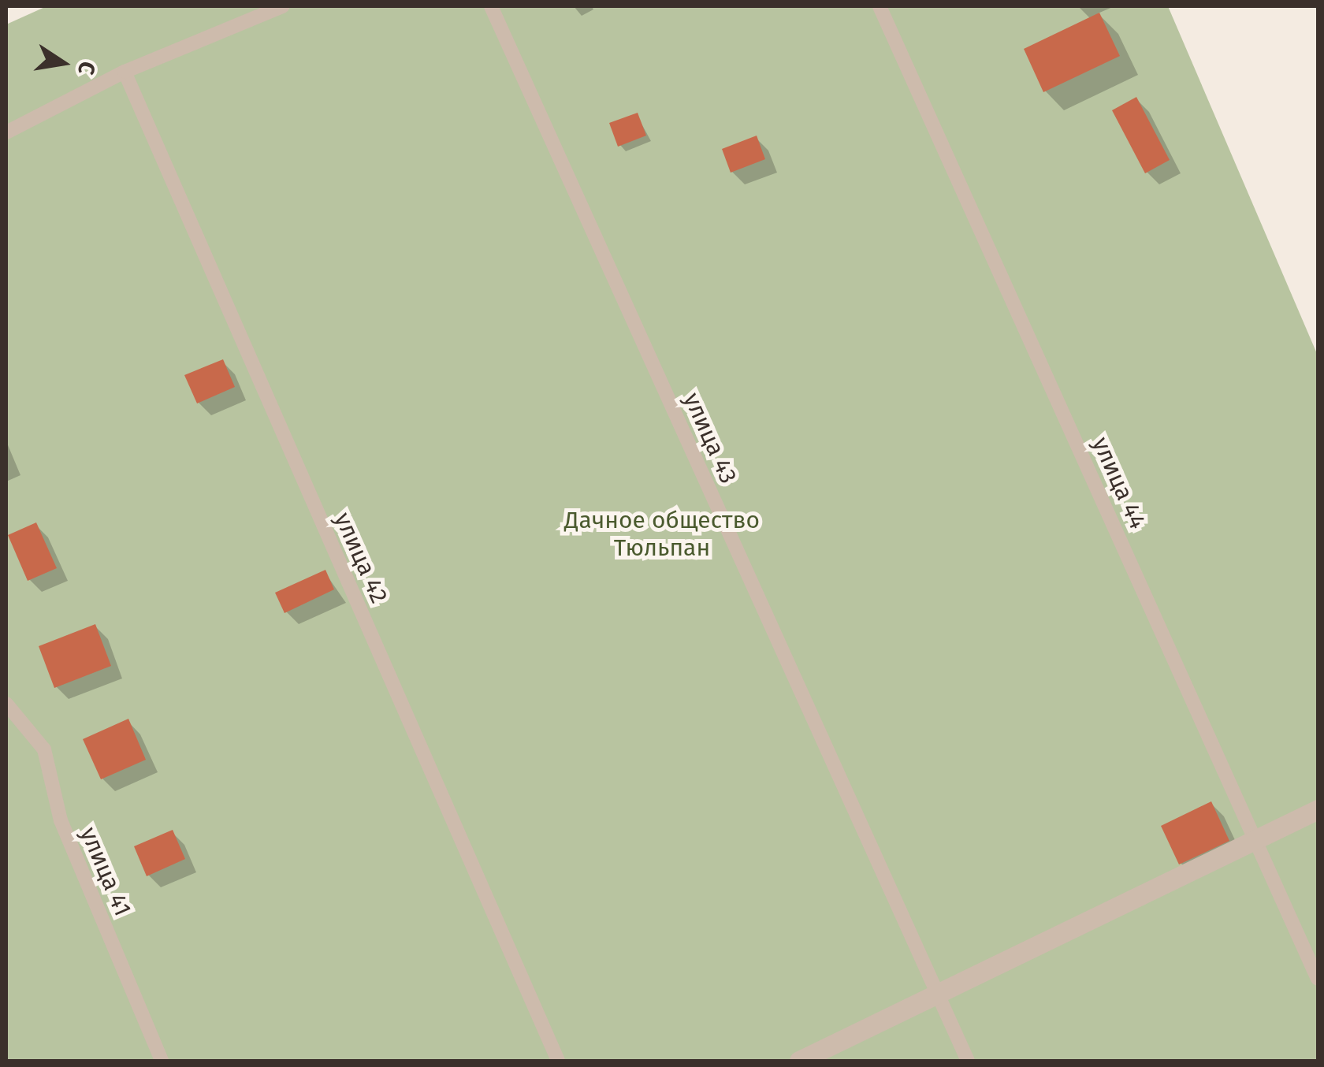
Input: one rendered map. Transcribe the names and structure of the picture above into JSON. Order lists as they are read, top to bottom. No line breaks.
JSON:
{"streets":{"lane":["улица 43","улица 44","улица 42","улица 41"]},"parks":["Дачное общество Тюльпан"],"north":"right"}
